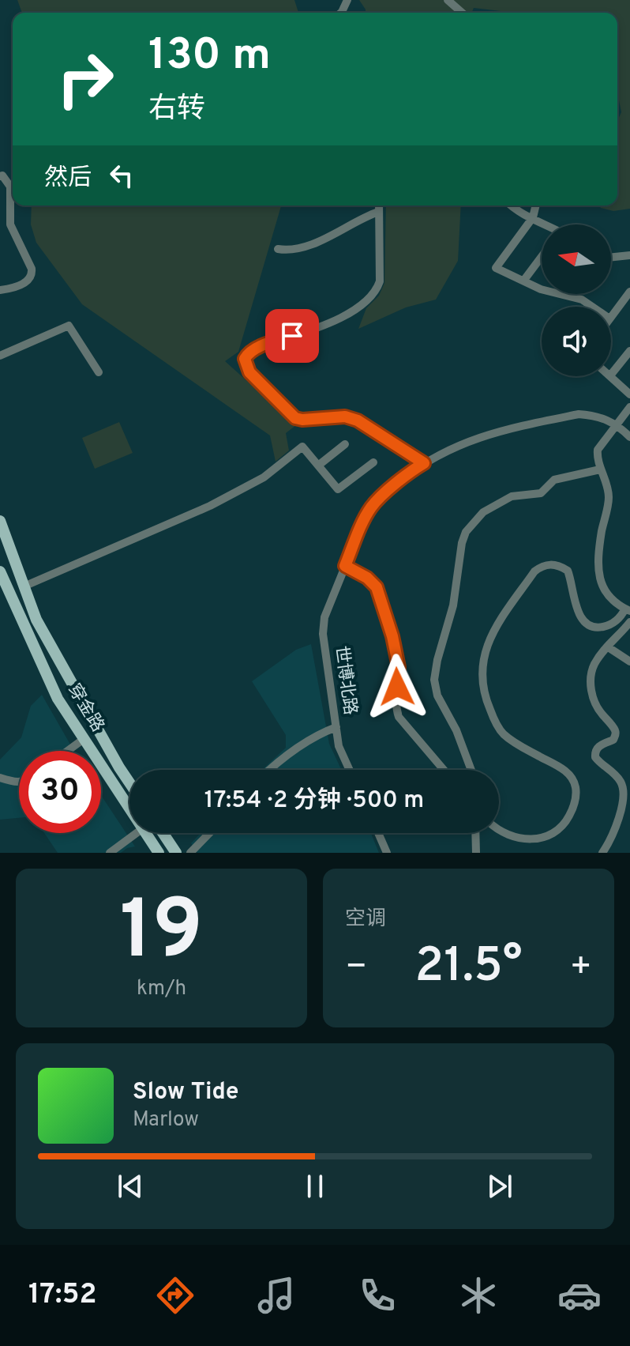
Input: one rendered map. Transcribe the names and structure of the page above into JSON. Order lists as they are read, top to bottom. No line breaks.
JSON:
{"streets":{"main road":["穿金路"],"street":["世博北路"]},"north":"left","page":{"turn":["130 m","右转"],"then":"然后","limit":"30","trip":"17:54 · 2 分钟 · 500 m","tile":[["19","km/h"],"空调"],"heat":["−","21.5°","+"],"song":["Slow Tide","Marlow"],"tabs":"17:52"}}
